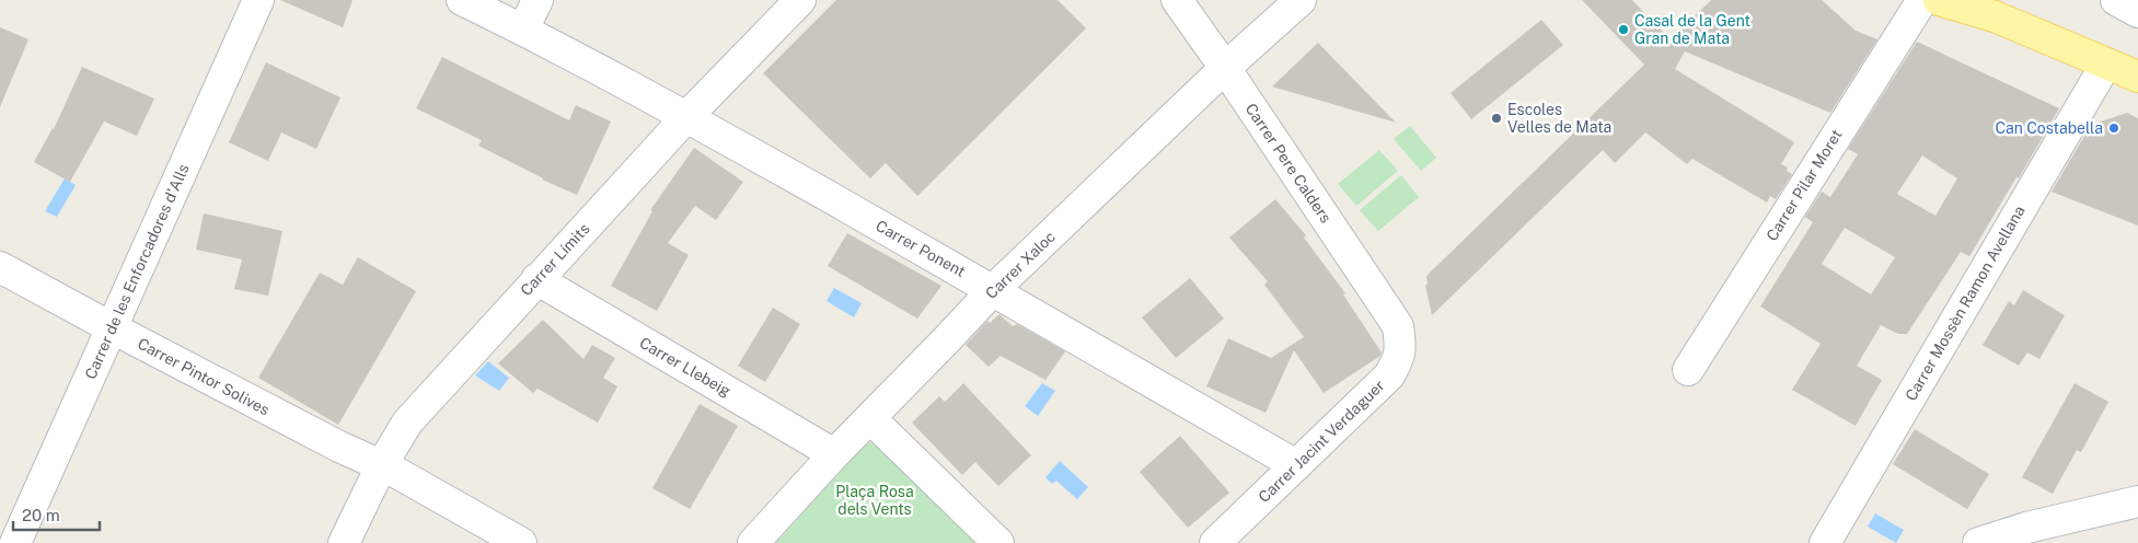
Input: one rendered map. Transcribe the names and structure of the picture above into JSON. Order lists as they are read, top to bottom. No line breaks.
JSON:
{"streets":{"street":["Carrer Pere Calders","Carrer Pilar Moret","Carrer Ponent","Carrer Límits","Carrer Xaloc","Carrer de les Enforcadores d'Alls","Carrer Mossèn Ramon Avellana","Carrer Llebeig","Carrer Pintor Solives","Carrer Jacint Verdaguer"]},"crossings":[["Carrer Pere Calders","Carrer Xaloc"],["Carrer Pere Calders","Carrer Jacint Verdaguer"],["Carrer Ponent","Carrer Límits"],["Carrer Ponent","Carrer Xaloc"],["Carrer Ponent","Carrer Jacint Verdaguer"],["Carrer Límits","Carrer Llebeig"],["Carrer Límits","Carrer Pintor Solives"],["Carrer Xaloc","Carrer Llebeig"],["Carrer de les Enforcadores d'Alls","Carrer Pintor Solives"]],"parks":["Plaça Rosa dels Vents"],"places":["Casal de la Gent Gran de Mata","Escoles Velles de Mata","Can Costabella"],"scale_bar":"20 m"}
